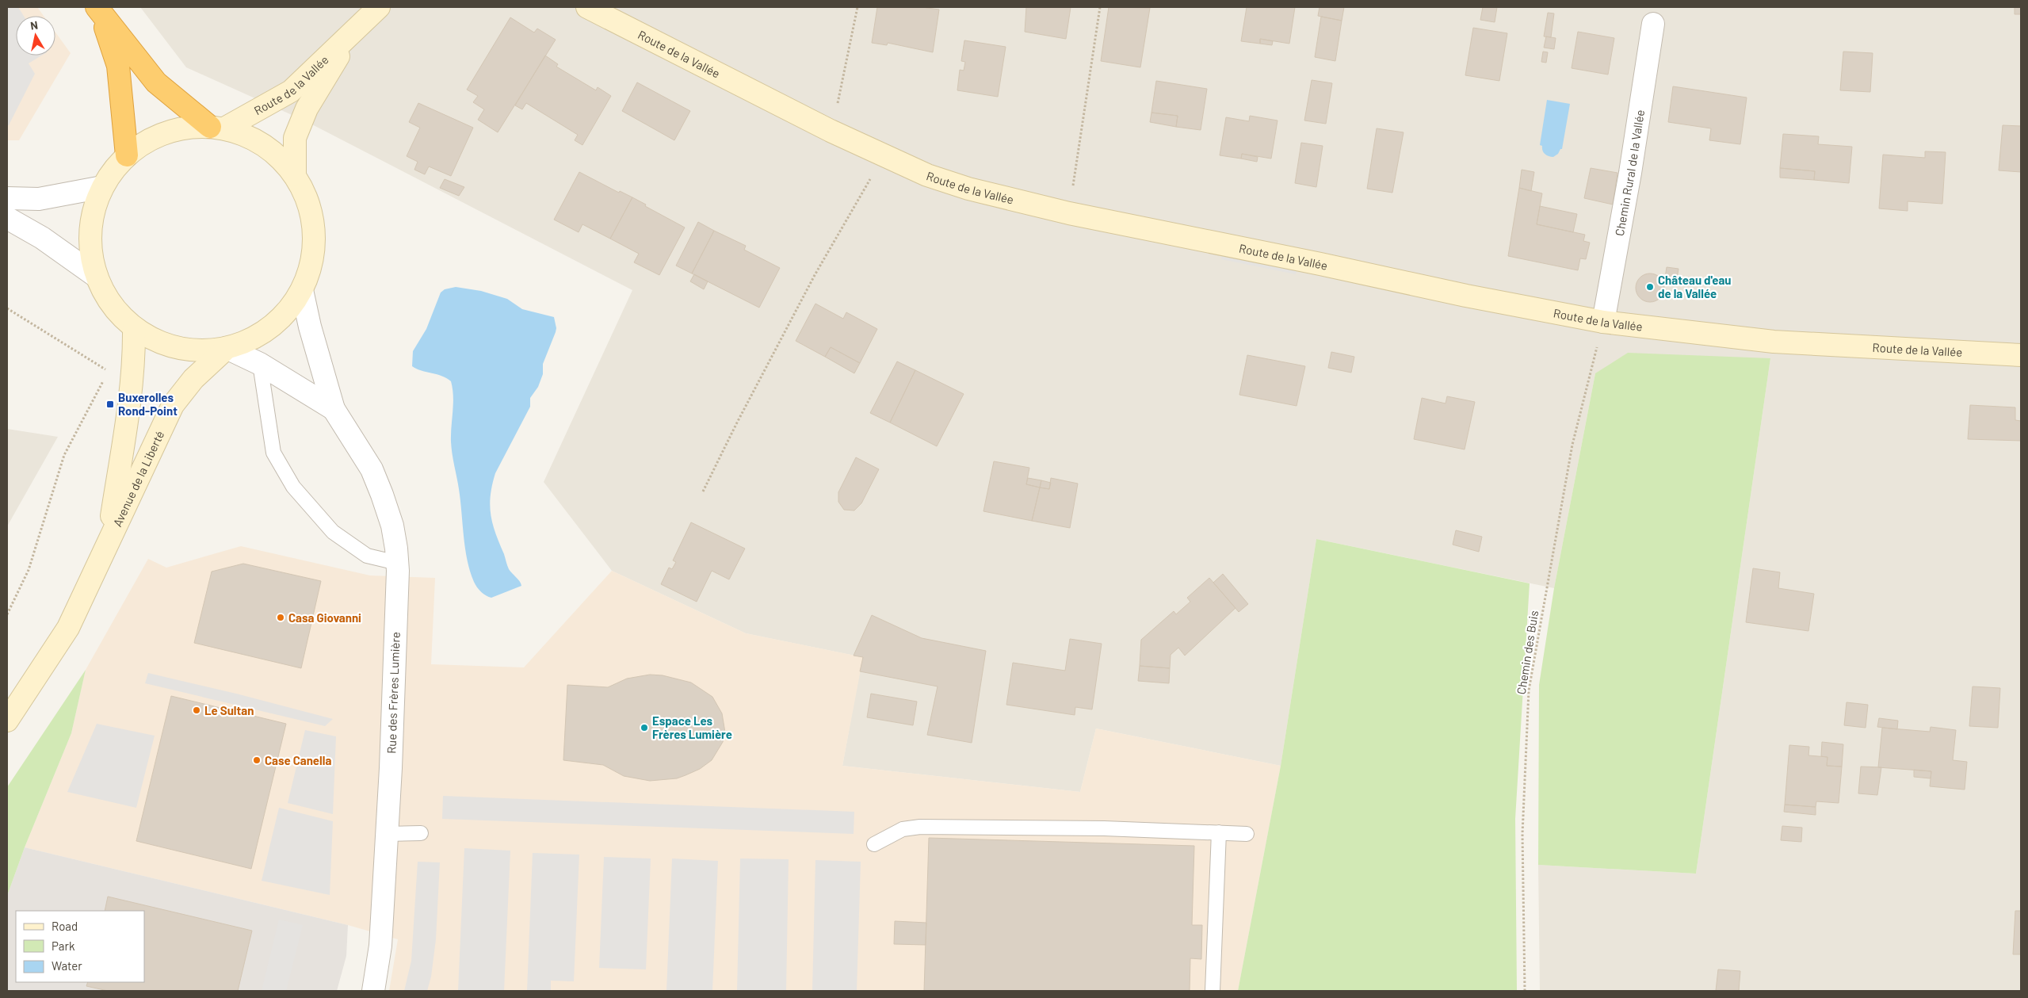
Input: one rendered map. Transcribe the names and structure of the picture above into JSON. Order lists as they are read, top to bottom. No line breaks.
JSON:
{"streets":{"street":["Route de la Vallée","Chemin Rural de la Vallée","Avenue de la Liberté","Rue des Frères Lumière"],"path":["Chemin des Buis"]},"crossings":[["Route de la Vallée","Chemin Rural de la Vallée"],["Route de la Vallée","Chemin des Buis"],["Chemin Rural de la Vallée","Chemin des Buis"],["Avenue de la Liberté","Rue des Frères Lumière"]],"places":{"other":["Château d'eau de la Vallée","Casa Giovanni","Le Sultan","Espace Les Frères Lumière","Case Canella"],"transit":["Buxerolles Rond-Point"]},"legend":["Road","Park","Water"],"north":"top"}
